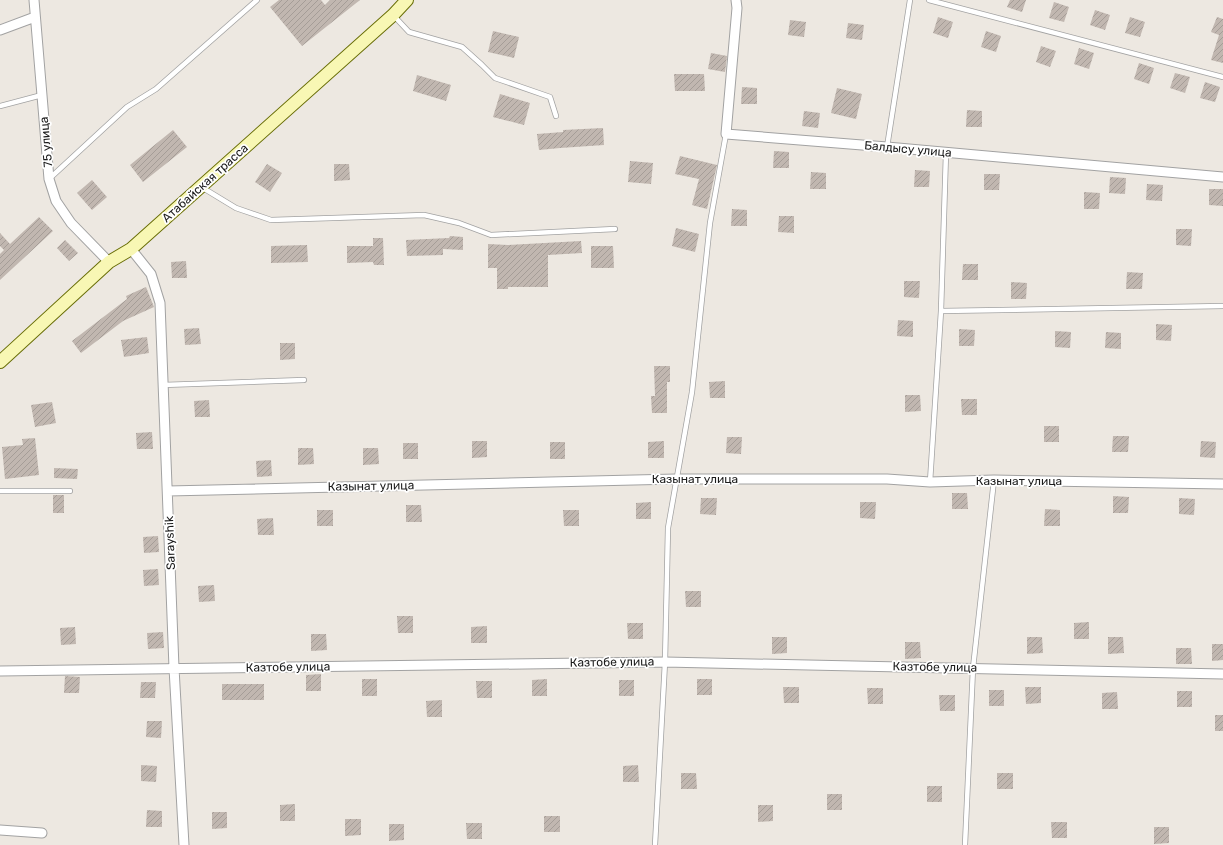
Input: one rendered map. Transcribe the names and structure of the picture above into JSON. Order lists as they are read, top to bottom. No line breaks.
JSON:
{"streets":{"main road":["Атабайская трасса"],"street":["75 улица","Балдысу улица","Казынат улица","Sarayshik","Казтобе улица"]},"crossings":[["75 улица","Атабайская трасса"],["Атабайская трасса","Sarayshik"],["Казынат улица","Sarayshik"],["Sarayshik","Казтобе улица"]]}
